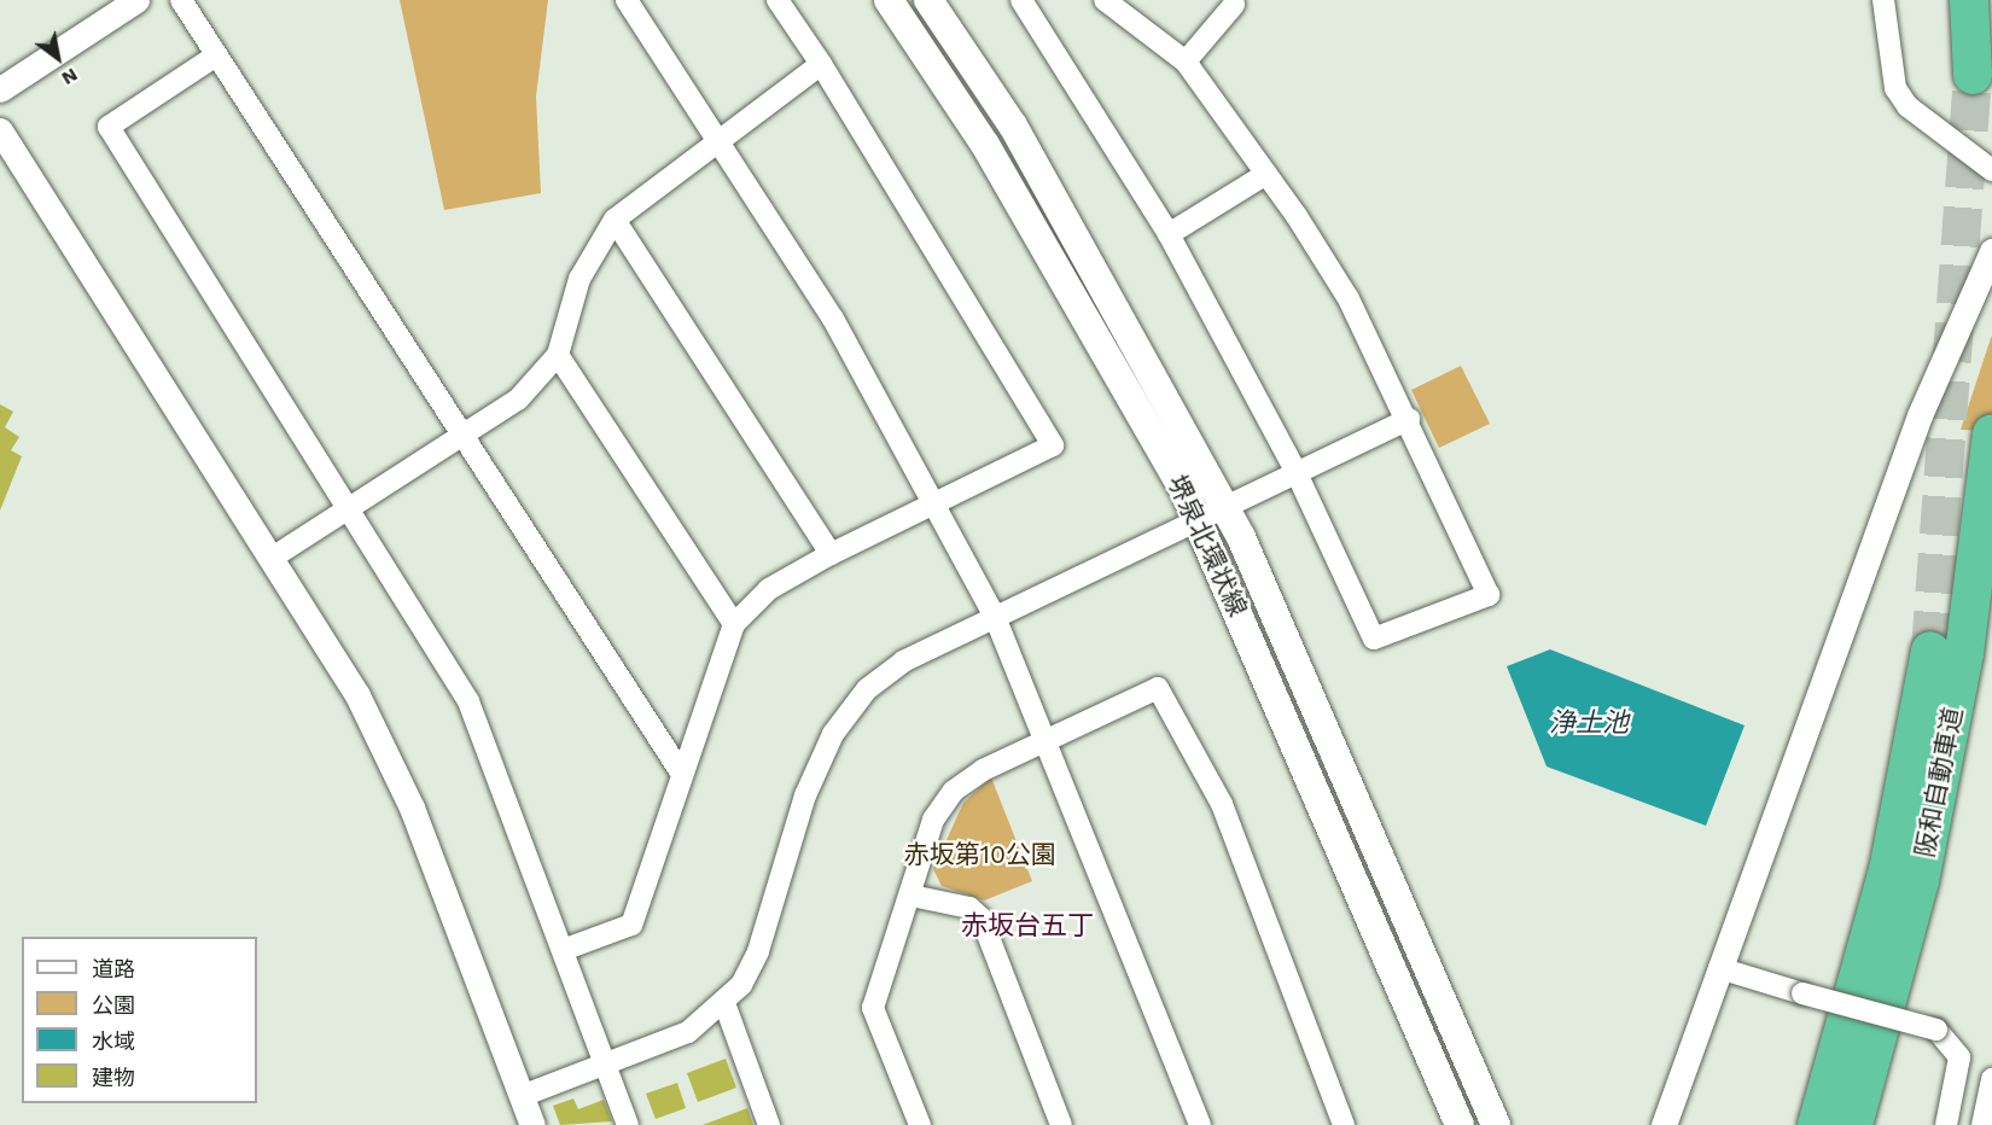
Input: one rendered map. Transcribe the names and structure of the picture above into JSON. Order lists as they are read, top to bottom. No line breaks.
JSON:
{"streets":{"highway":["阪和自動車道"],"main road":["堺泉北環状線"]},"districts":["赤坂台五丁"],"water":["浄土池"],"parks":["赤坂第10公園"],"legend":["道路","公園","水域","建物"],"north":"bottom right"}
